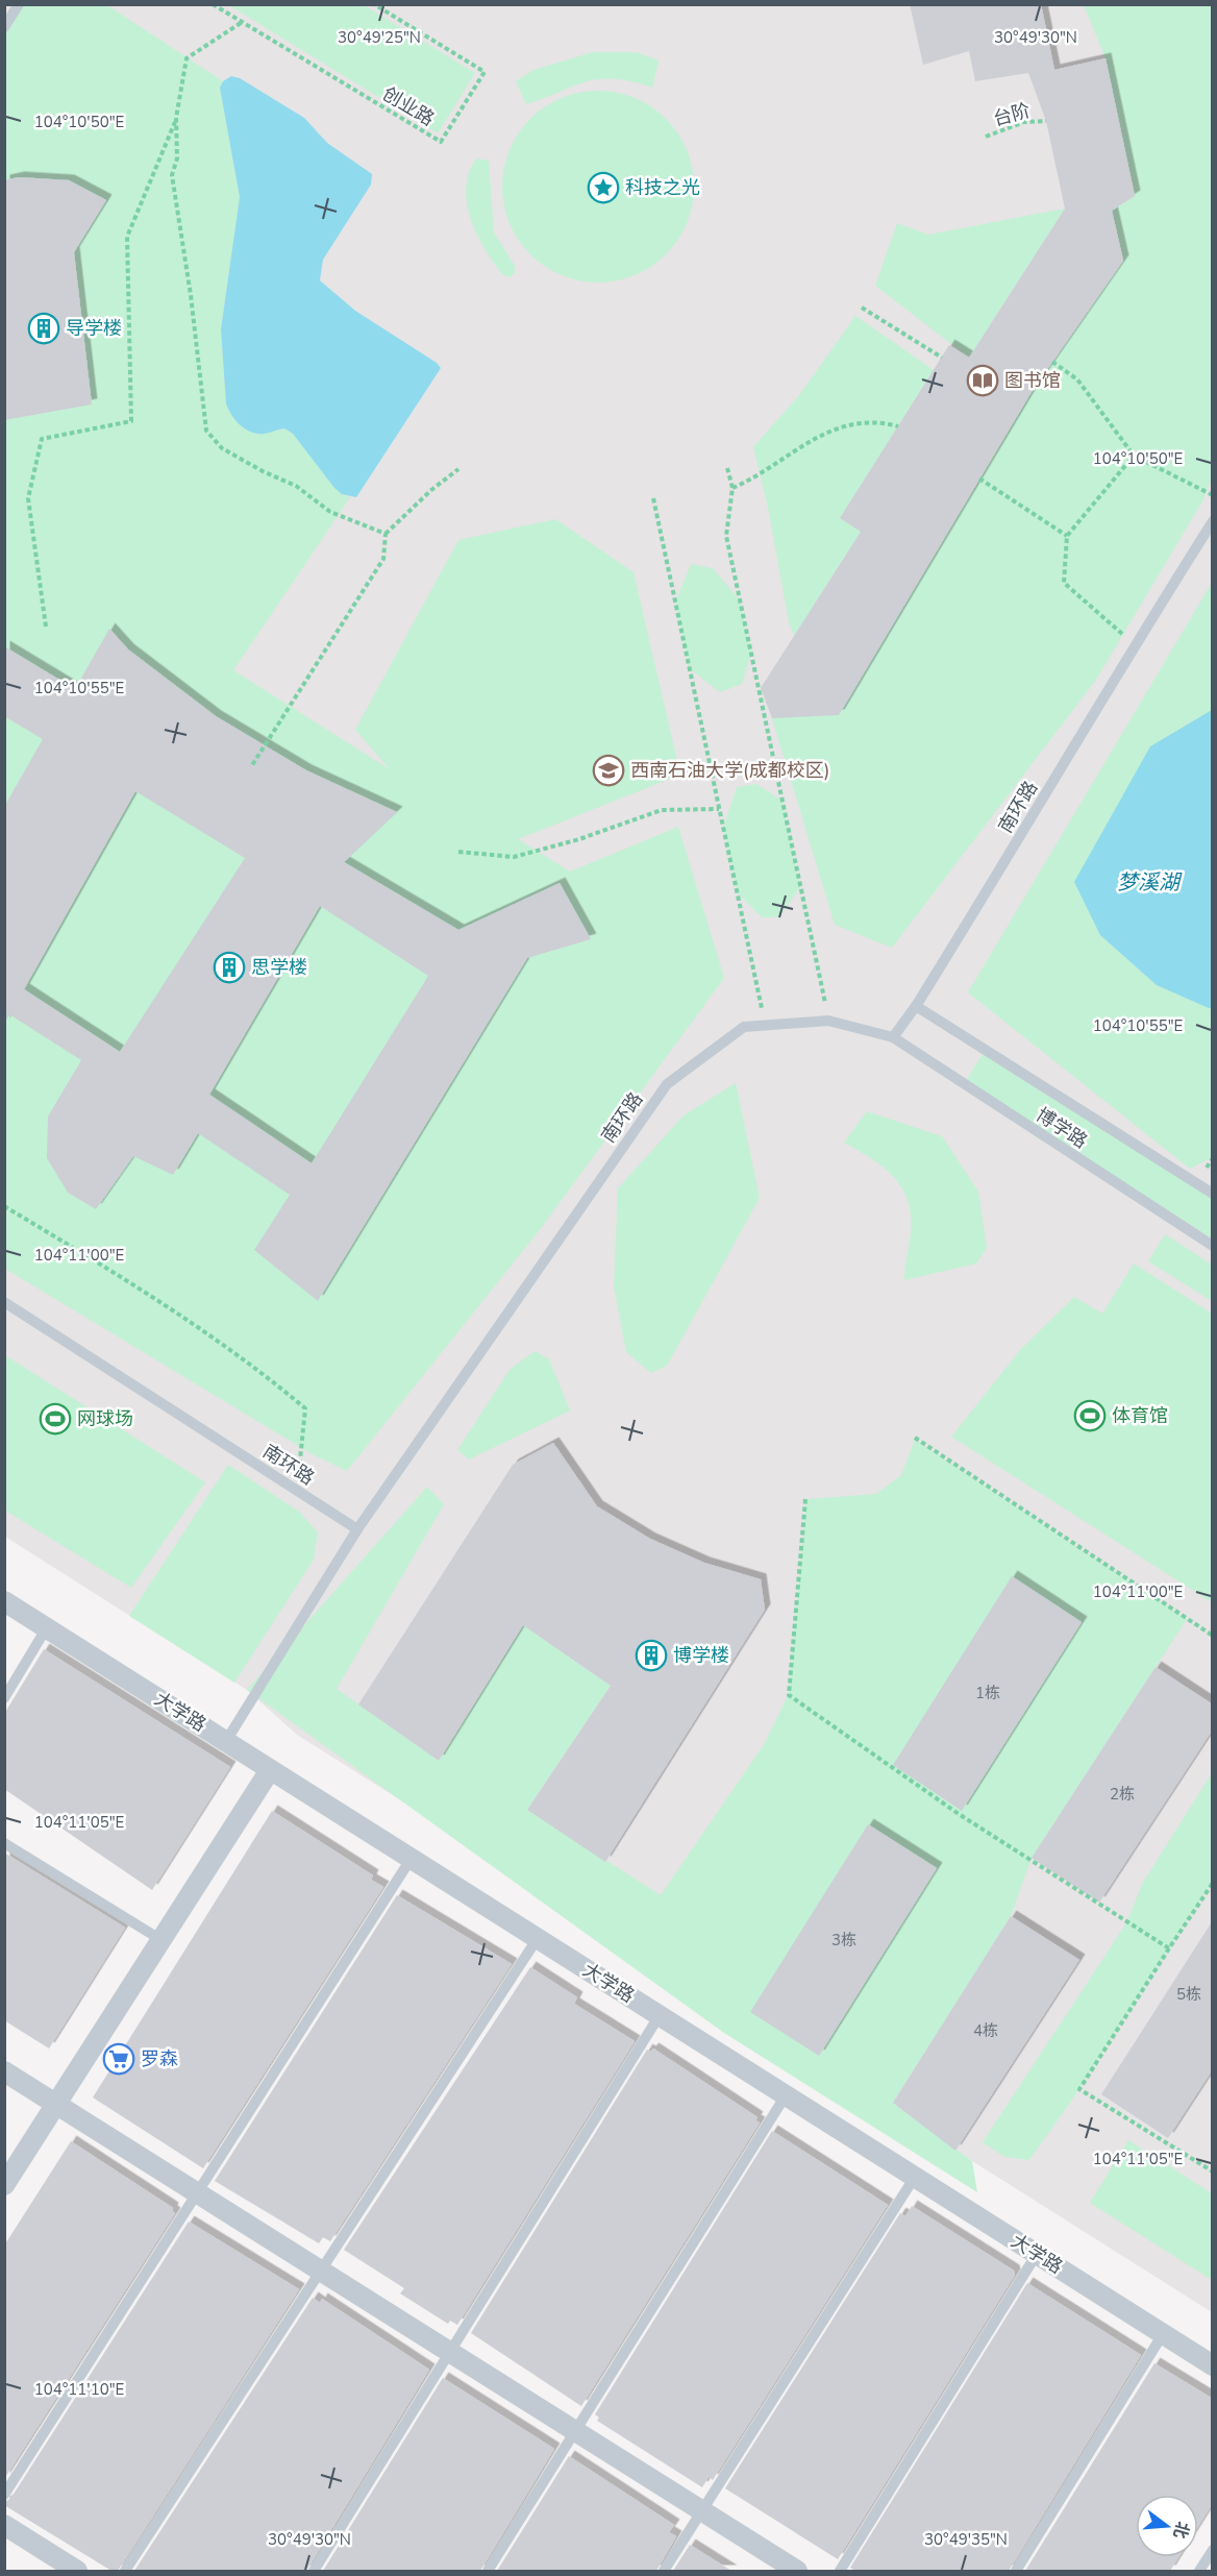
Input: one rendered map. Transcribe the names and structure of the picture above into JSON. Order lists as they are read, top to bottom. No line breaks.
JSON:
{"streets":{"street":["大学路"],"lane":["南环路","博学路"],"path":["创业路","台阶"]},"crossings":[["南环路","博学路"]],"water":["梦溪湖"],"places":{"place":["科技之光"],"building":["导学楼","思学楼","博学楼"],"library":["图书馆"],"school or university":["西南石油大学(成都校区)"],"sports":["体育馆","网球场"],"supermarket":["罗森"]},"house_numbers":["1栋","2栋","3栋","5栋","4栋"],"north":"right","coordinates":["30°49'25\"N","30°49'30\"N","104°10'50\"E","104°10'55\"E","104°11'00\"E","104°11'05\"E","104°11'10\"E","30°49'35\"N"]}
